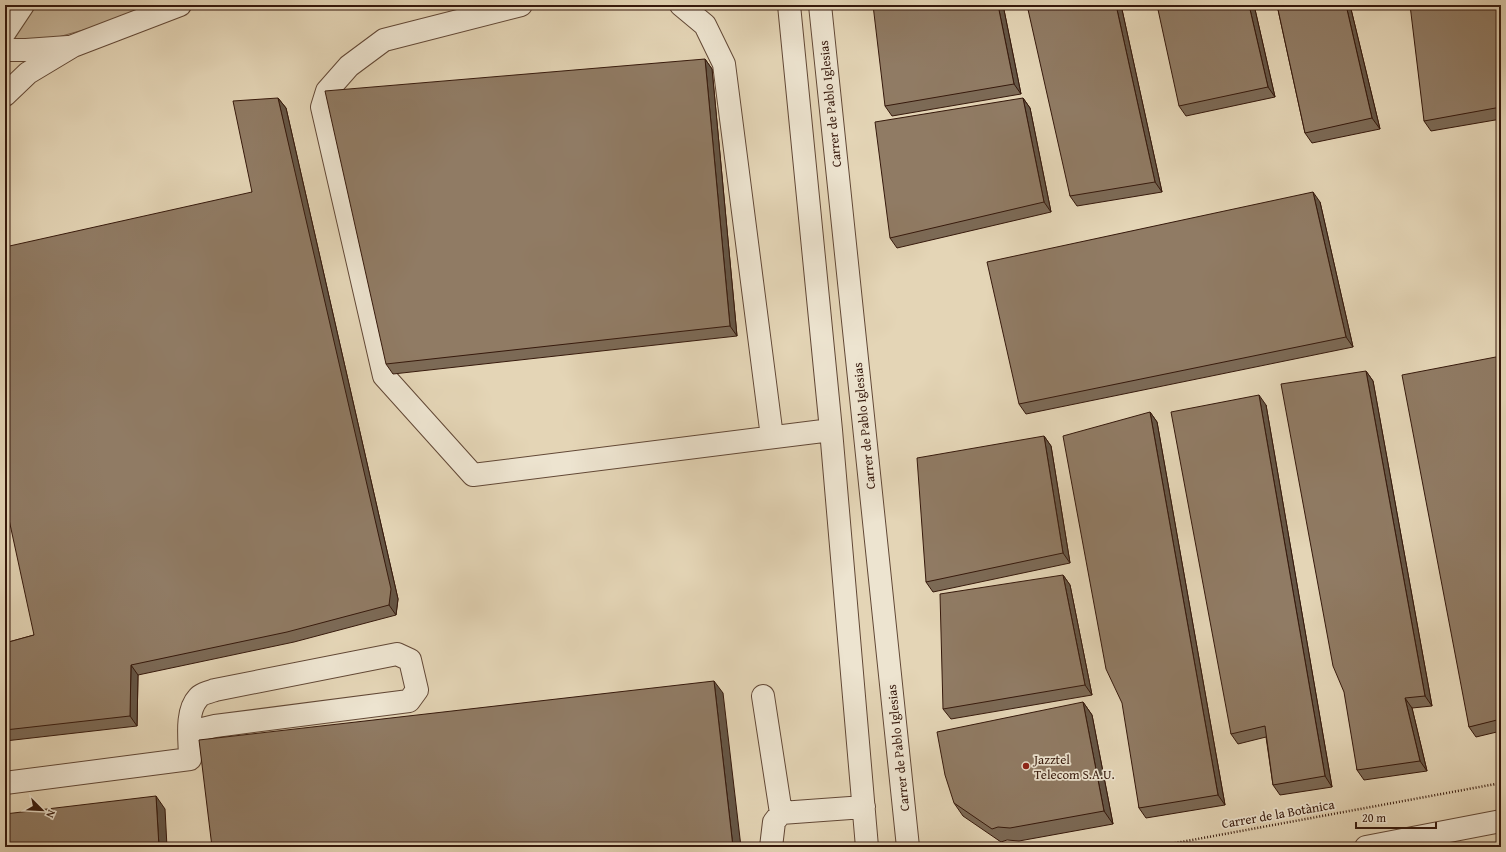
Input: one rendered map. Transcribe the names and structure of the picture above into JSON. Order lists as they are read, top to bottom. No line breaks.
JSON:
{"streets":{"street":["Carrer de Pablo Iglesias"],"path":["Carrer de la Botànica"]},"places":["Jazztel Telecom S.A.U."],"scale_bar":"20 m","north":"bottom right"}
